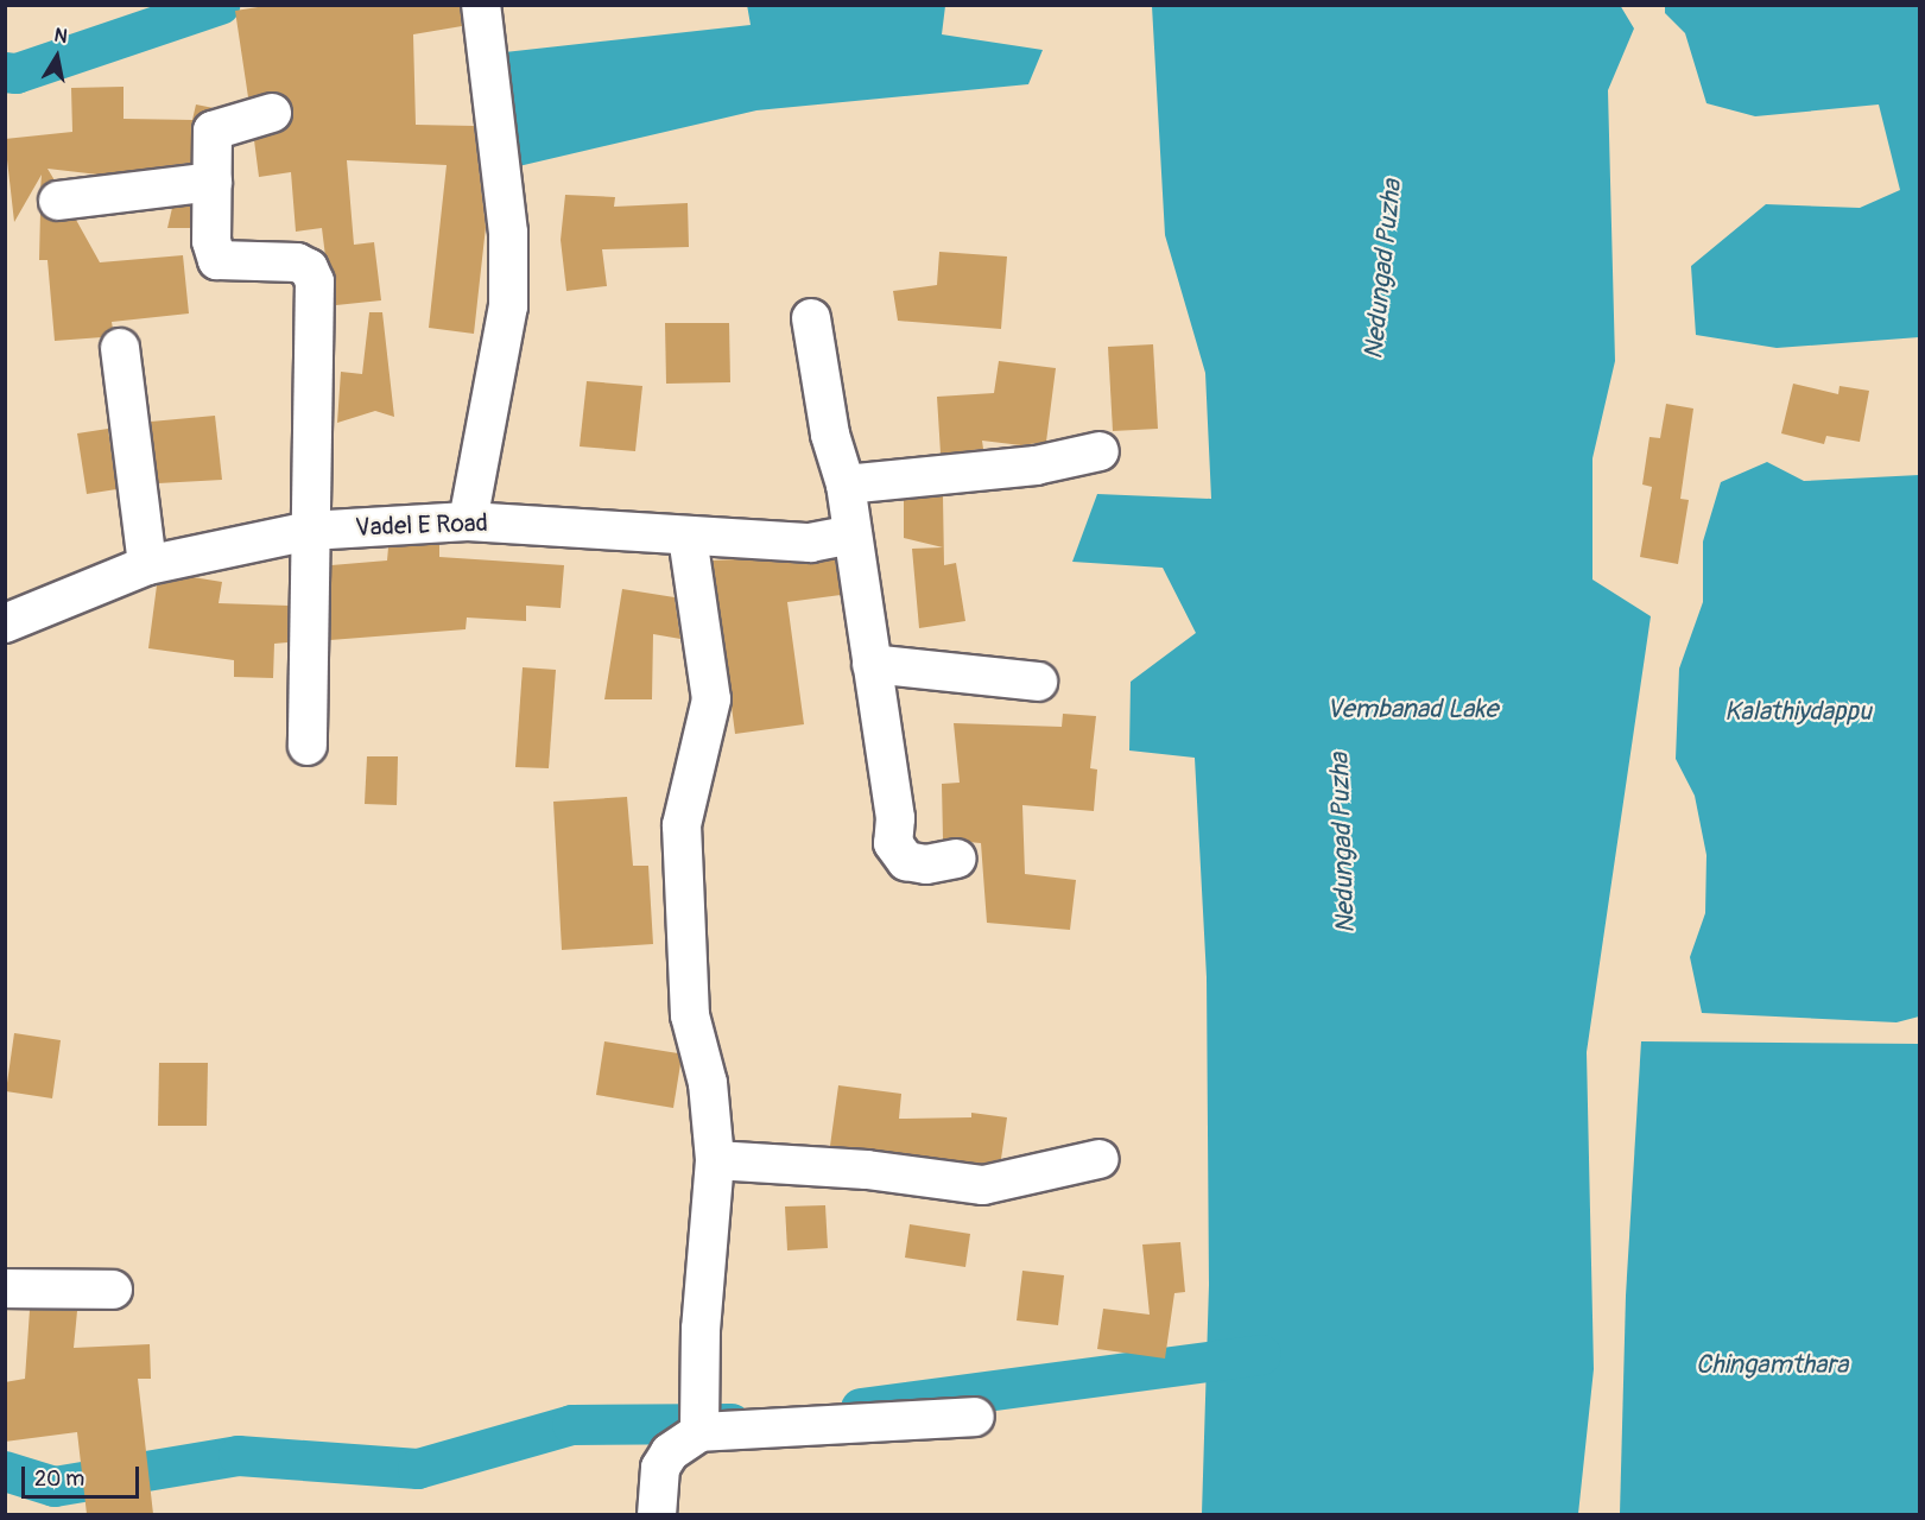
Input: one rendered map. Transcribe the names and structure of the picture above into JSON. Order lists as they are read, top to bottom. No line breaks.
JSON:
{"streets":{"street":["Vadel E Road"]},"water":["Nedungad Puzha","Vembanad Lake","Kalathiydappu","Chingamthara"],"scale_bar":"20 m","north":"top"}
